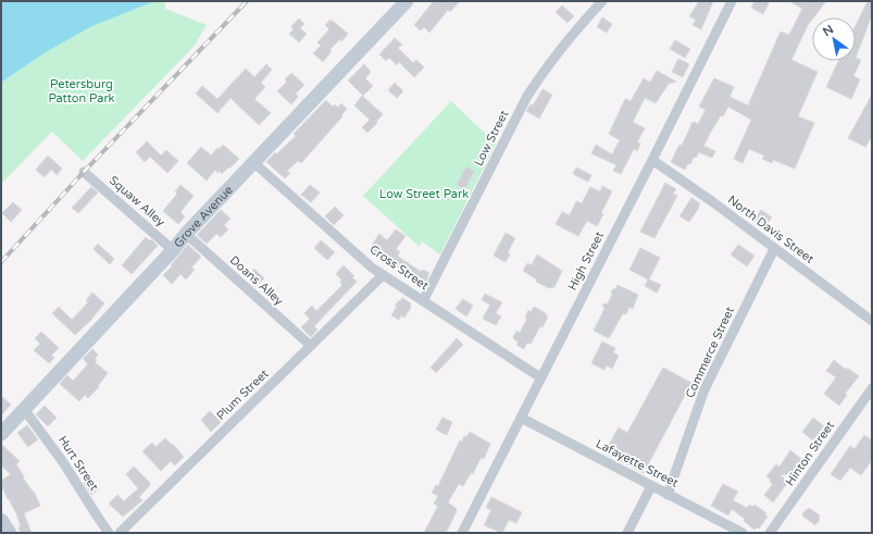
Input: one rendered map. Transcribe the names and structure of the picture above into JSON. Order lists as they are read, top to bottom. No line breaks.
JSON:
{"streets":{"main road":["Grove Avenue"],"street":["Low Street","Squaw Alley","North Davis Street","High Street","Cross Street","Doans Alley","Commerce Street","Plum Street","Hinton Street","Hurt Street","Lafayette Street"]},"crossings":[["Low Street","Cross Street"],["Squaw Alley","Grove Avenue"],["Grove Avenue","Cross Street"],["Grove Avenue","Doans Alley"],["Grove Avenue","Hurt Street"],["North Davis Street","High Street"],["North Davis Street","Commerce Street"],["High Street","Cross Street"],["High Street","Lafayette Street"],["Cross Street","Plum Street"],["Doans Alley","Plum Street"],["Commerce Street","Lafayette Street"]],"parks":["Petersburg Patton Park","Low Street Park"],"north":"top left"}
